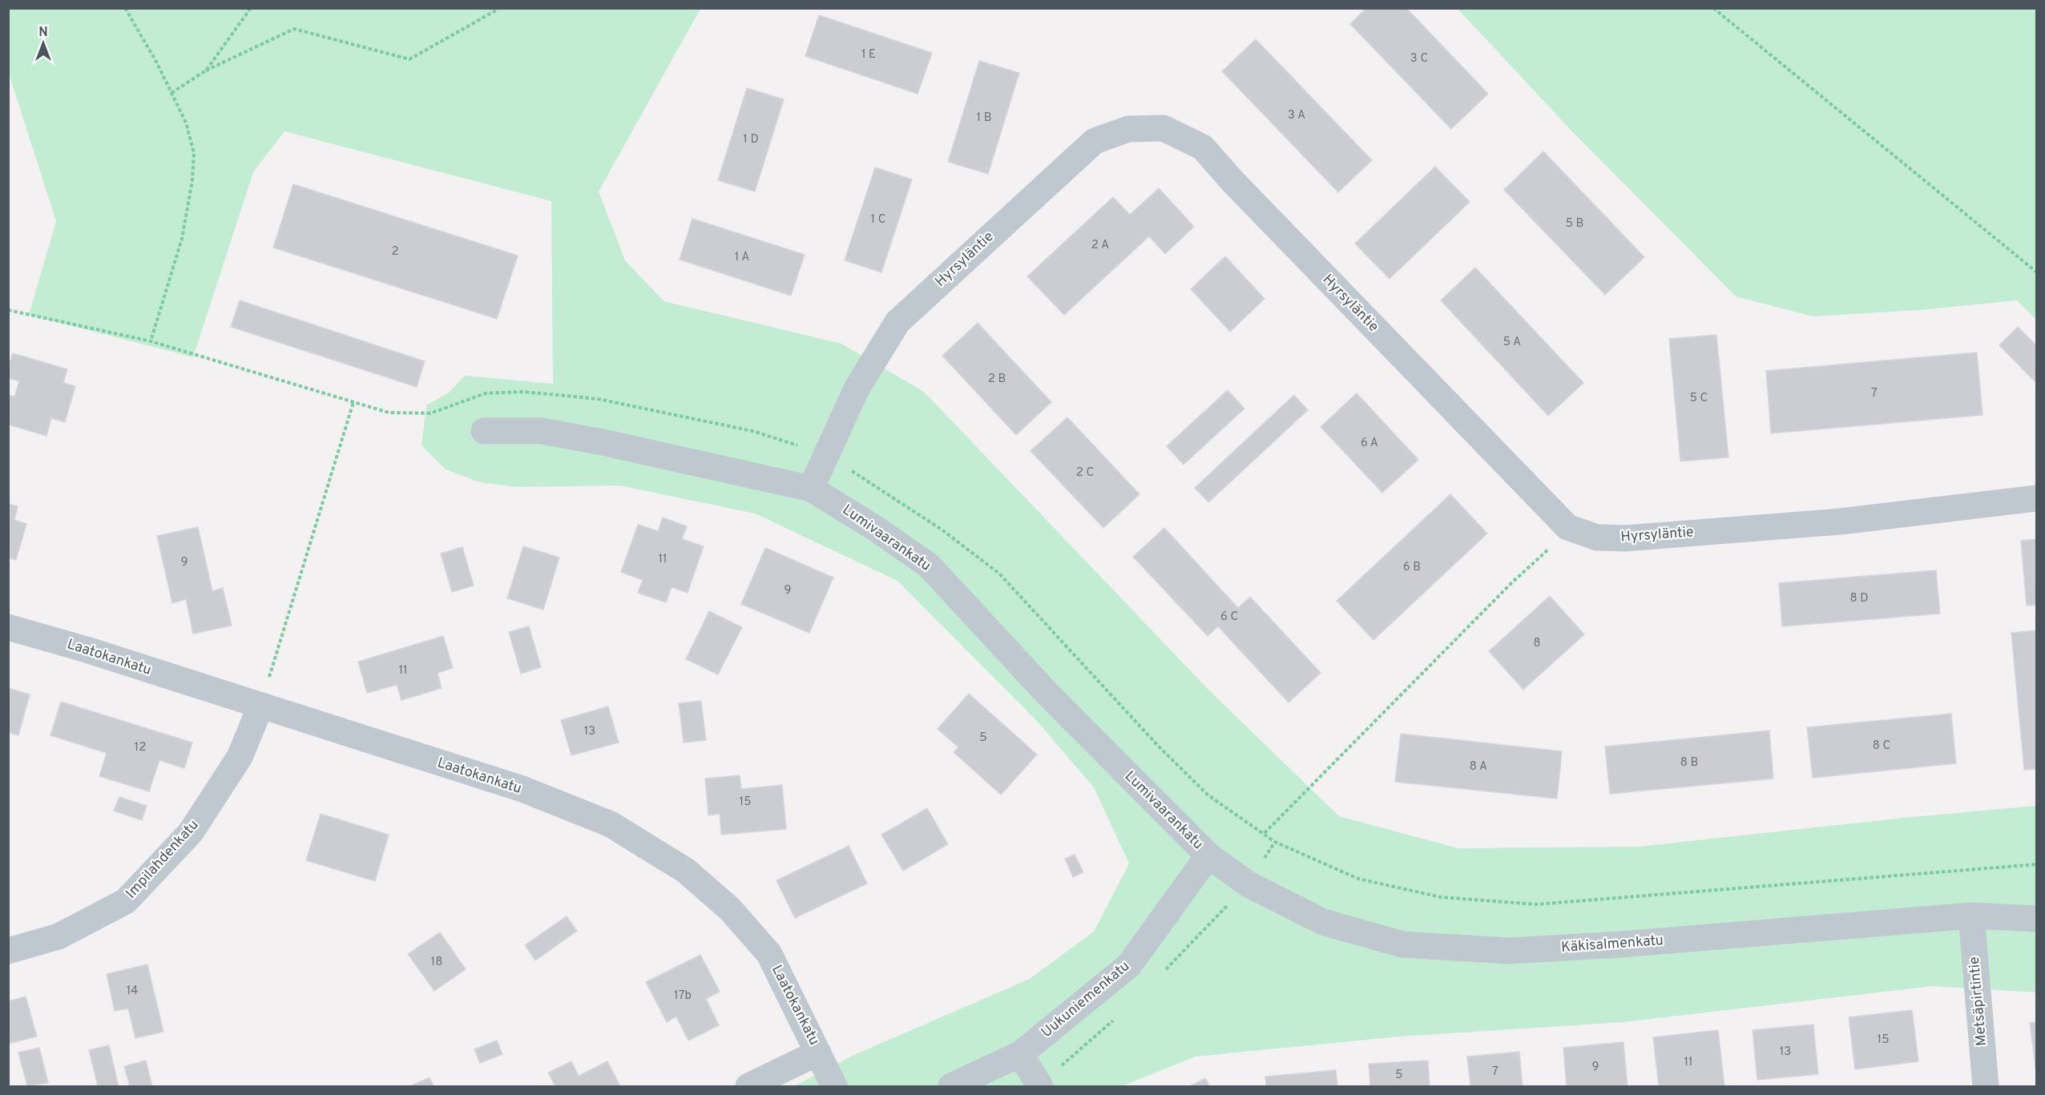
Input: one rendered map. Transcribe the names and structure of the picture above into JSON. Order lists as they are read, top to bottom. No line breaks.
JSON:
{"streets":{"street":["Hyrsyläntie","Lumivaarankatu","Laatokankatu","Impilahdenkatu","Käkisalmenkatu","Uukuniemenkatu","Metsäpirtintie"]},"crossings":[["Hyrsyläntie","Lumivaarankatu"],["Lumivaarankatu","Käkisalmenkatu"],["Lumivaarankatu","Uukuniemenkatu"],["Laatokankatu","Impilahdenkatu"],["Käkisalmenkatu","Uukuniemenkatu"],["Käkisalmenkatu","Metsäpirtintie"]],"house_numbers":["1 E","3 C","3 A","1 B","1 D","1 C","5 B","2 A","2","1 A","5 A","2 B","7","5 C","6 A","2 C","11","9","6 B","9","8 D","6 C","8","11","13","5","8 C","12","8 B","8 A","15","18","14","17b","15","13","11","9","7","5"],"north":"top"}
